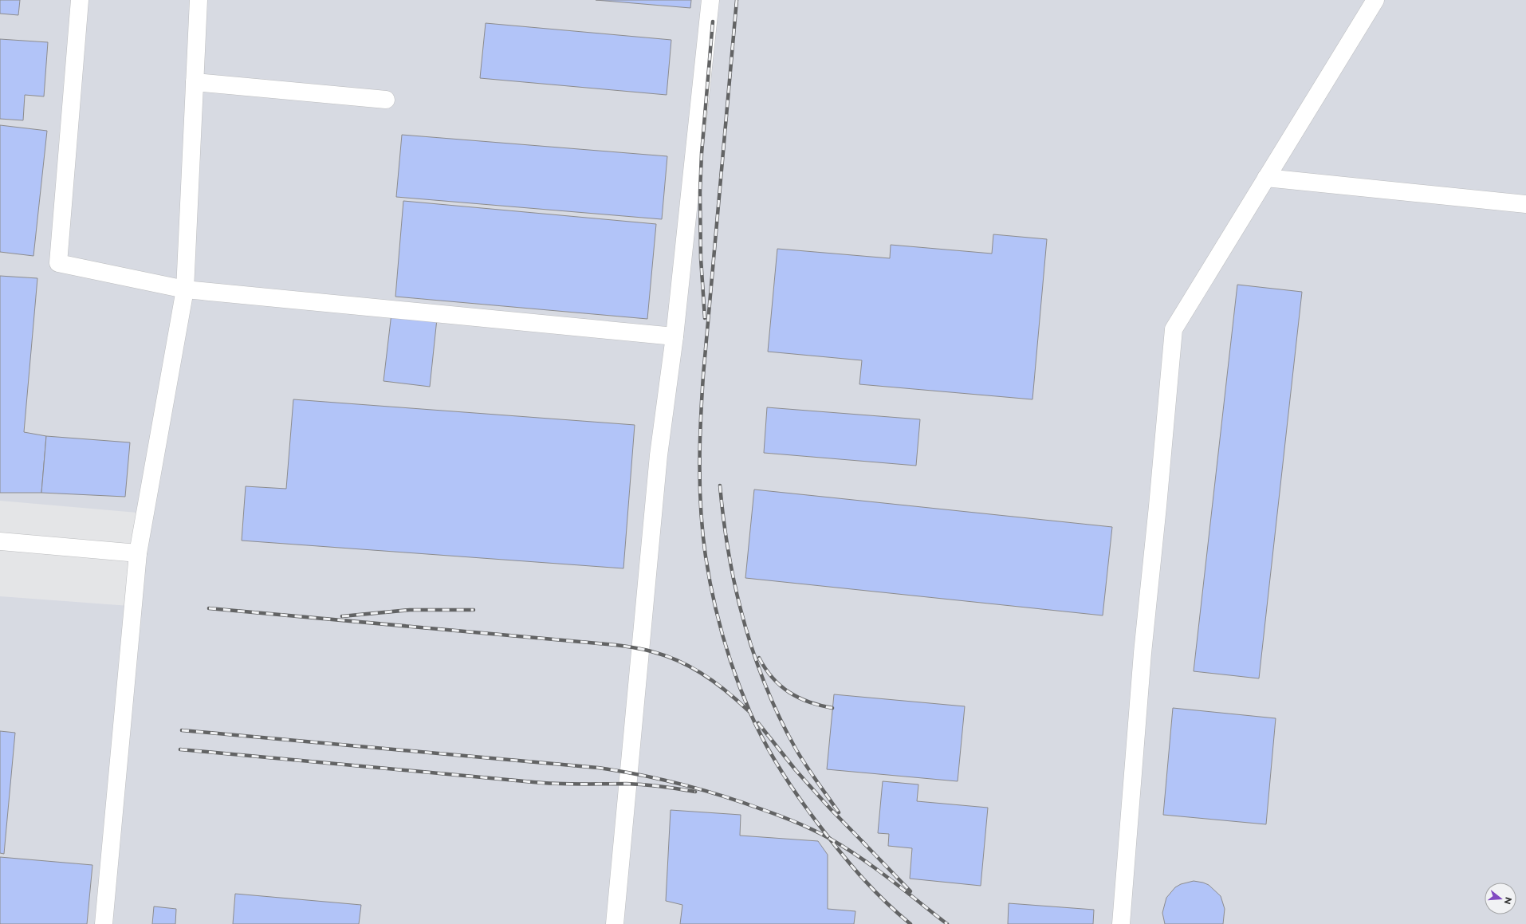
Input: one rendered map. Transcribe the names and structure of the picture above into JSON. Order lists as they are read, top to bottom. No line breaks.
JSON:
{"north":"right"}
